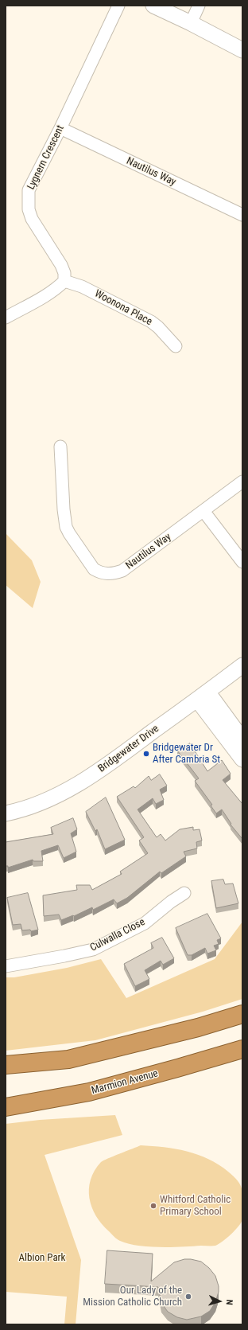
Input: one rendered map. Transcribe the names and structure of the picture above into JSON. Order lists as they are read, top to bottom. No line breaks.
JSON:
{"streets":{"highway":["Marmion Avenue"],"street":["Lygnern Crescent","Nautilus Way","Woonona Place","Bridgewater Drive","Culwalla Close"]},"crossings":[["Lygnern Crescent","Nautilus Way"],["Lygnern Crescent","Woonona Place"]],"parks":["Albion Park"],"places":["Bridgewater Dr After Cambria St","Whitford Catholic Primary School","Our Lady of the Mission Catholic Church"],"north":"right"}
